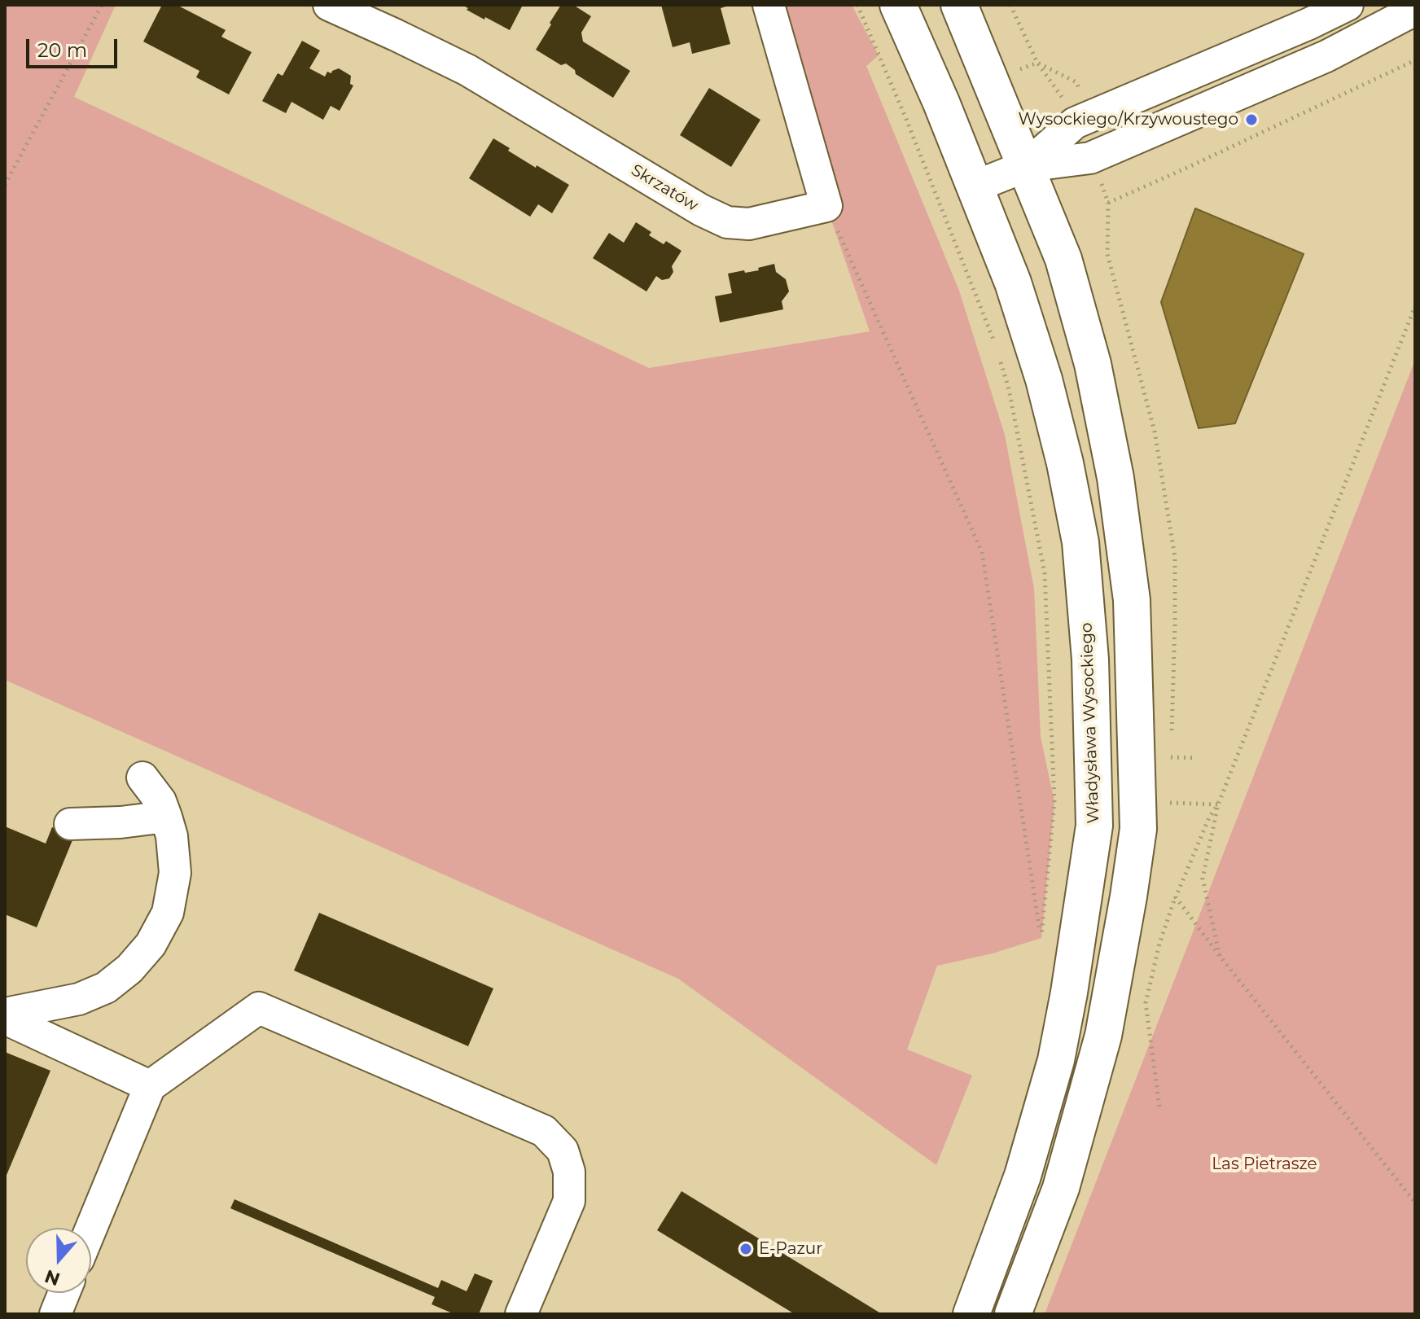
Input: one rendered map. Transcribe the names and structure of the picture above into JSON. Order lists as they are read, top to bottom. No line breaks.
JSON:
{"streets":{"main road":["Władysława Wysockiego"],"street":["Skrzatów"]},"parks":["Las Pietrasze"],"places":["Wysockiego/Krzywoustego","E-Pazur"],"scale_bar":"20 m","north":"bottom"}
